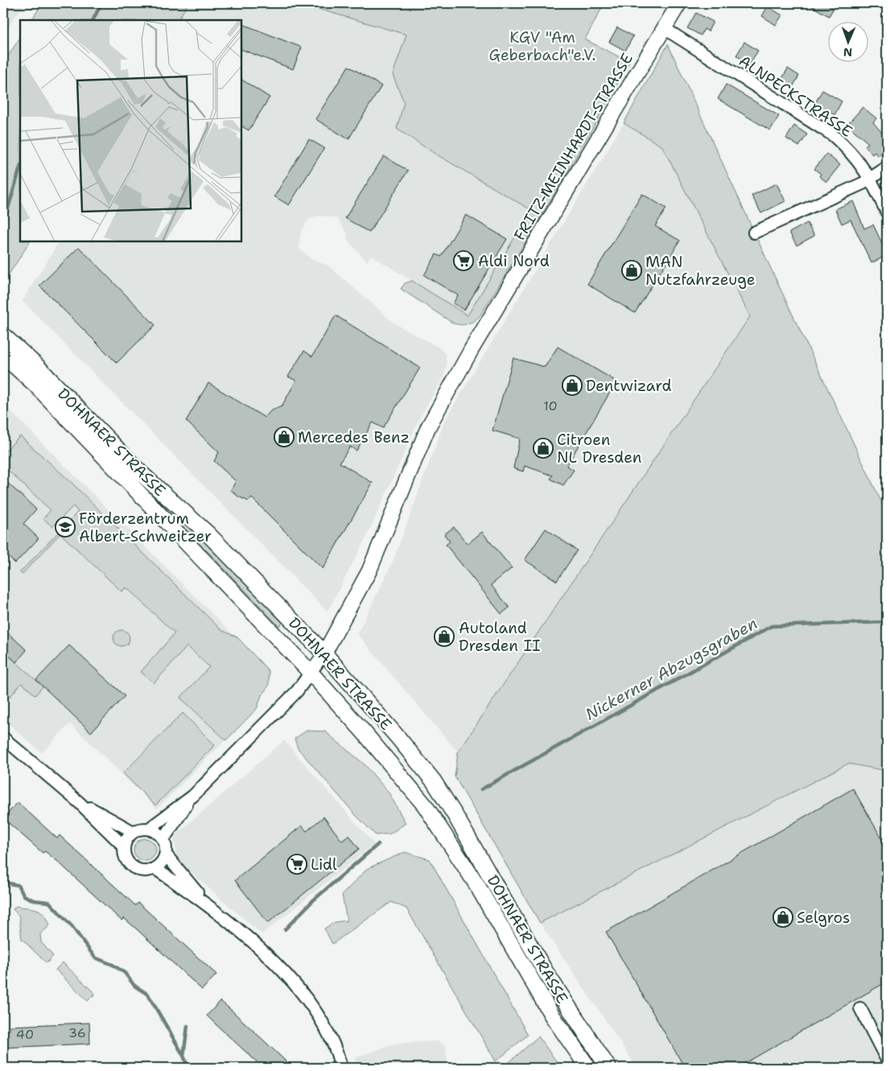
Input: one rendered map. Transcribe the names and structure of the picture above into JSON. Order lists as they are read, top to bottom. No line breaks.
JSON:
{"streets":{"main road":["DOHNAER STRASSE"],"street":["ALNPECKSTRASSE","FRITZ-MEINHARDT-STRASSE"]},"crossings":[["ALNPECKSTRASSE","FRITZ-MEINHARDT-STRASSE"],["FRITZ-MEINHARDT-STRASSE","DOHNAER STRASSE"]],"water":["Nickerner Abzugsgraben"],"parks":["KGV \"Am Geberbach\"e.V."],"places":{"supermarket":["Aldi Nord","Lidl"],"shop":["MAN Nutzfahrzeuge","Dentwizard","Mercedes Benz","Citroen NL Dresden","Autoland Dresden II","Selgros"],"school or university":["Förderzentrum Albert-Schweitzer"]},"house_numbers":["10","36","40"],"north":"bottom"}
